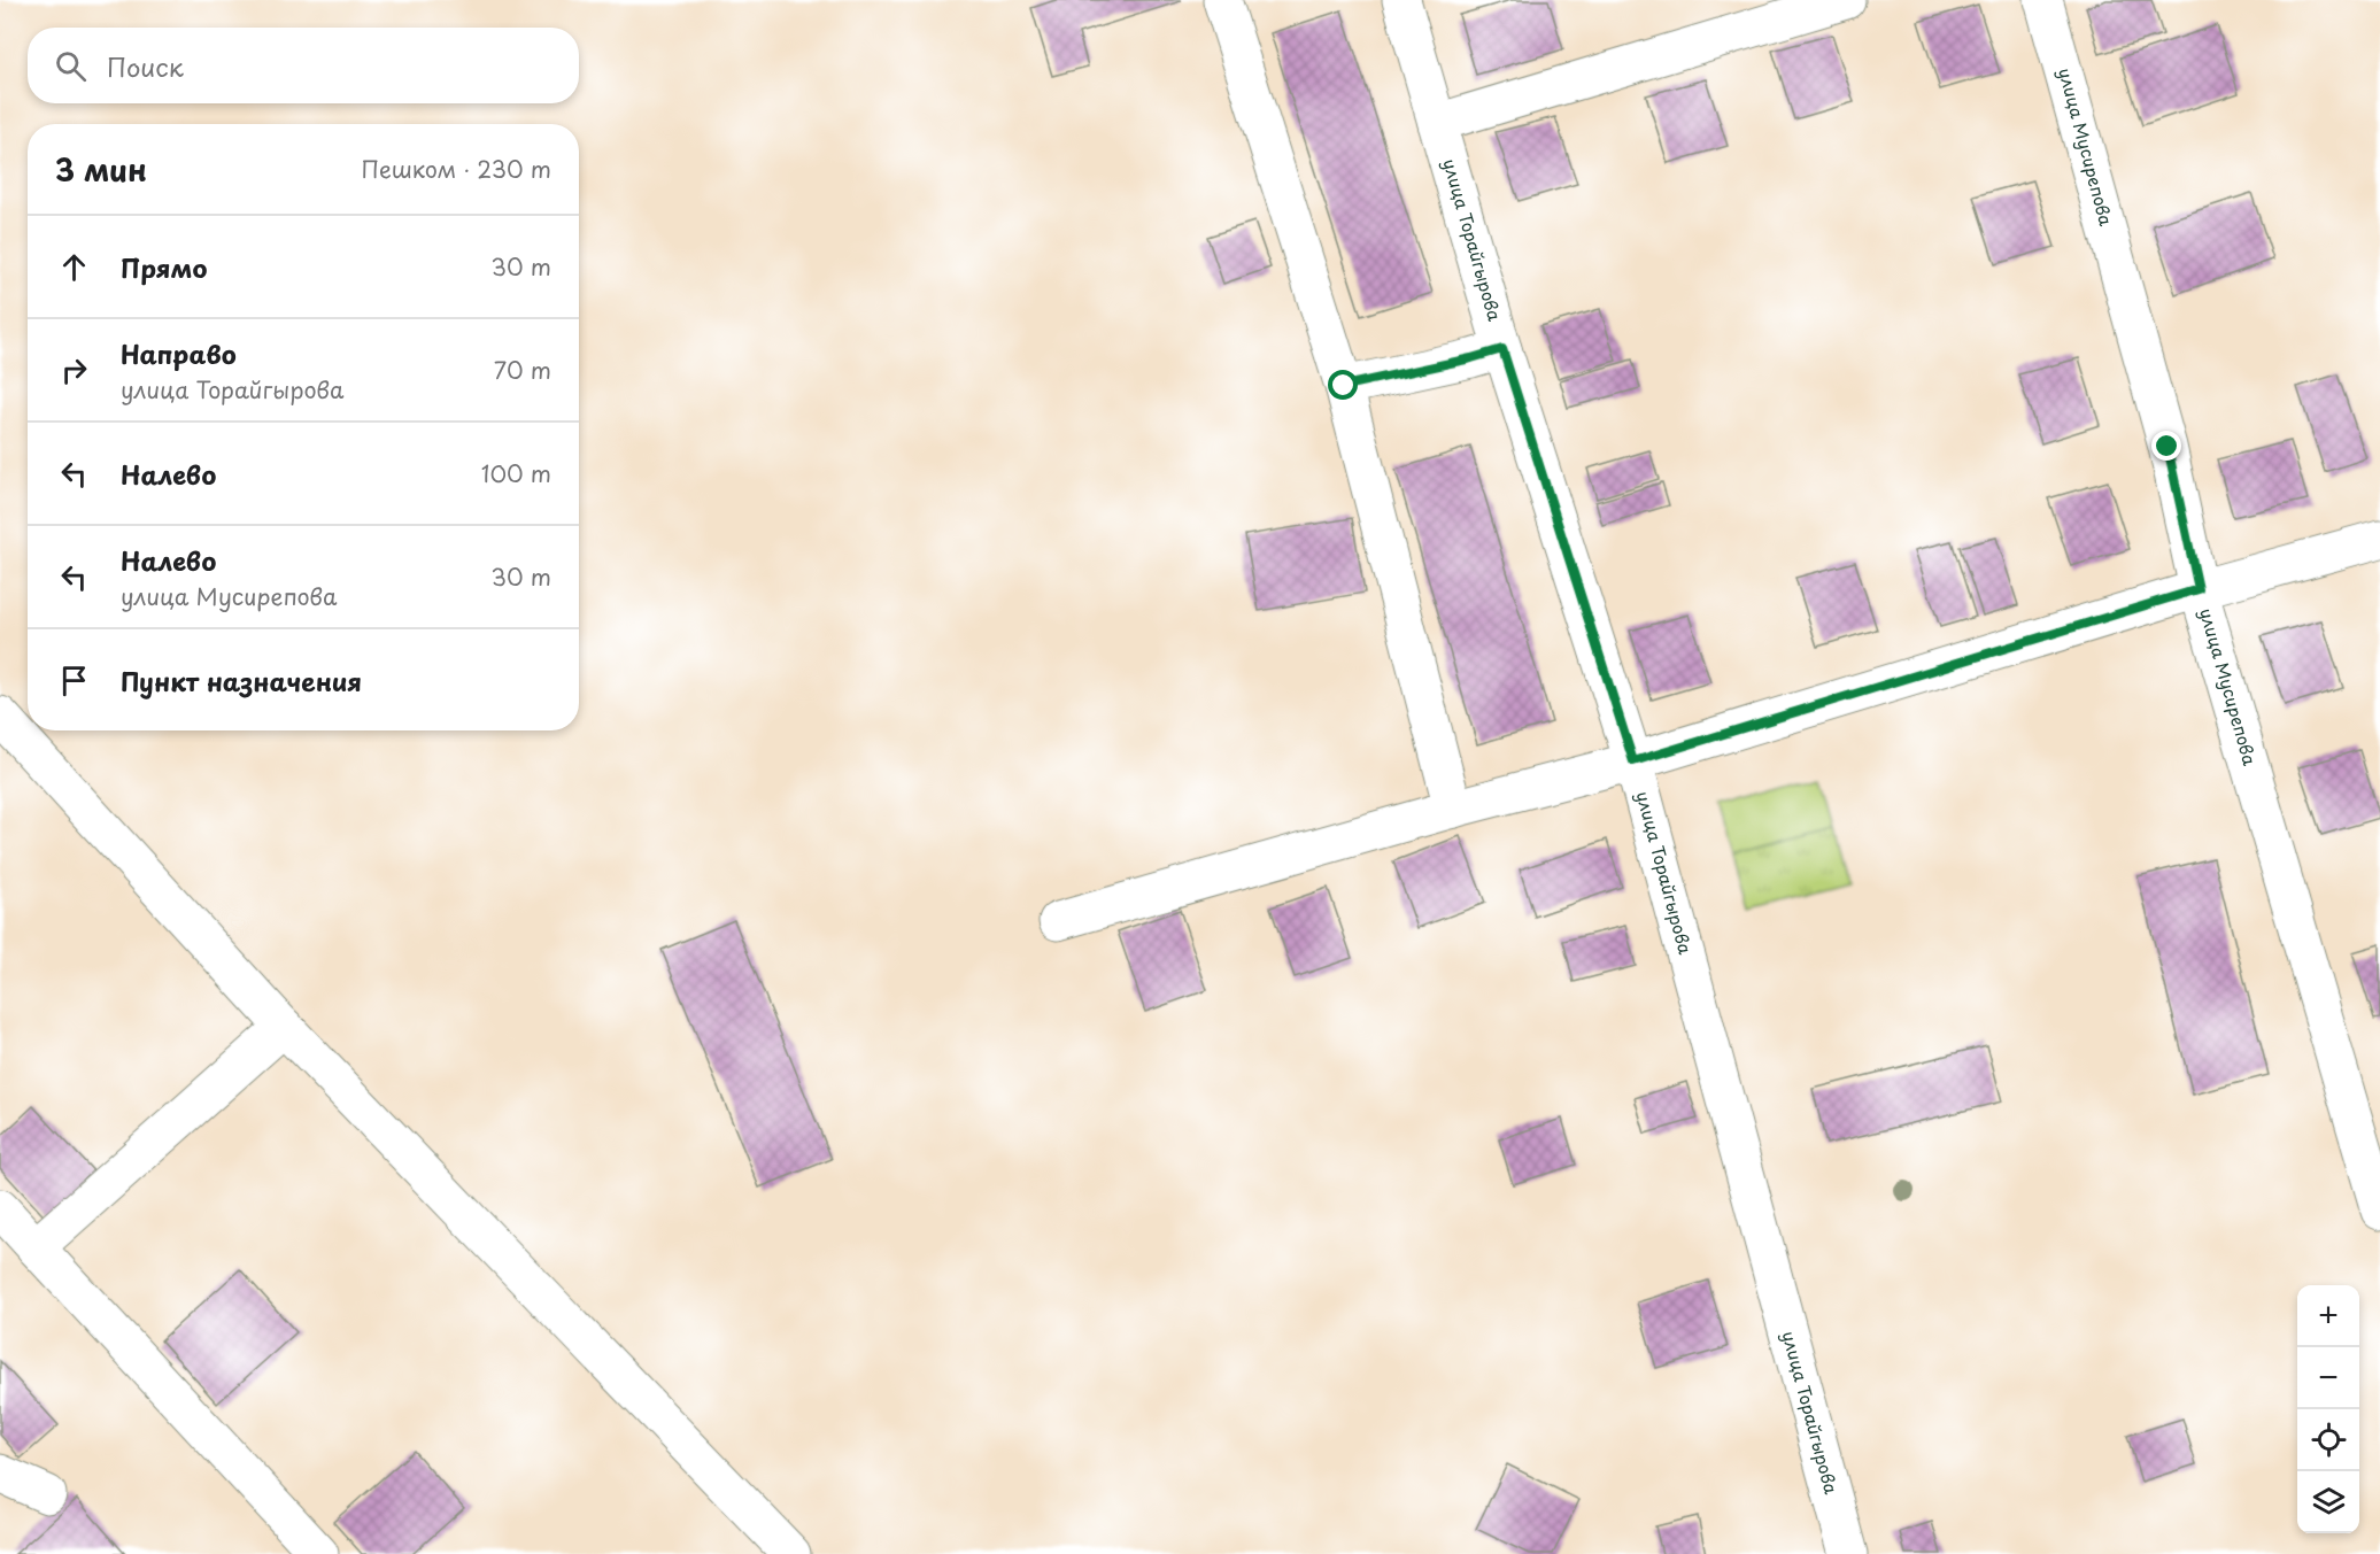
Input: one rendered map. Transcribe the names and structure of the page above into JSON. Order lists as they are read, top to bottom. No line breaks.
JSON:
{"streets":{"street":["улица Мусирепова","улица Торайгырова"]},"page":{"search":"Поиск","heading":["3 мин","Пешком · 230 m"],"list":[["Прямо","30 m"],["Направо","улица Торайгырова","70 m"],["Налево","100 m"],["Налево","улица Мусирепова","30 m"],"Пункт назначения"],"map_buttons":["+","−"]}}
